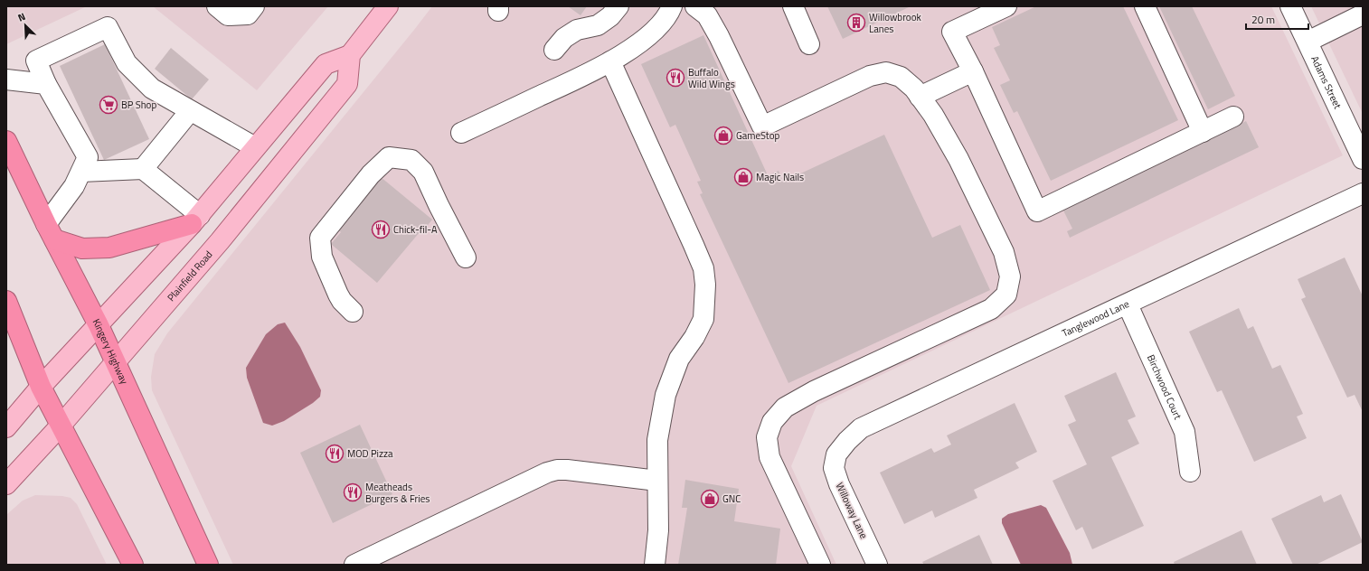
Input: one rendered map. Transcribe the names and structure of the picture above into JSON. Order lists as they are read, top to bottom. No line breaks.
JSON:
{"streets":{"highway":["Kingery Highway"],"main road":["Plainfield Road"],"street":["Adams Street","Tanglewood Lane","Birchwood Court","Willoway Lane"]},"crossings":[["Plainfield Road","Kingery Highway"],["Tanglewood Lane","Birchwood Court"],["Tanglewood Lane","Willoway Lane"]],"places":{"building":["Willowbrook Lanes"],"restaurant":["Buffalo Wild Wings","Chick-fil-A","MOD Pizza","Meatheads Burgers & Fries"],"supermarket":["BP Shop"],"shop":["GameStop","Magic Nails","GNC"]},"scale_bar":"20 m","north":"top left"}
